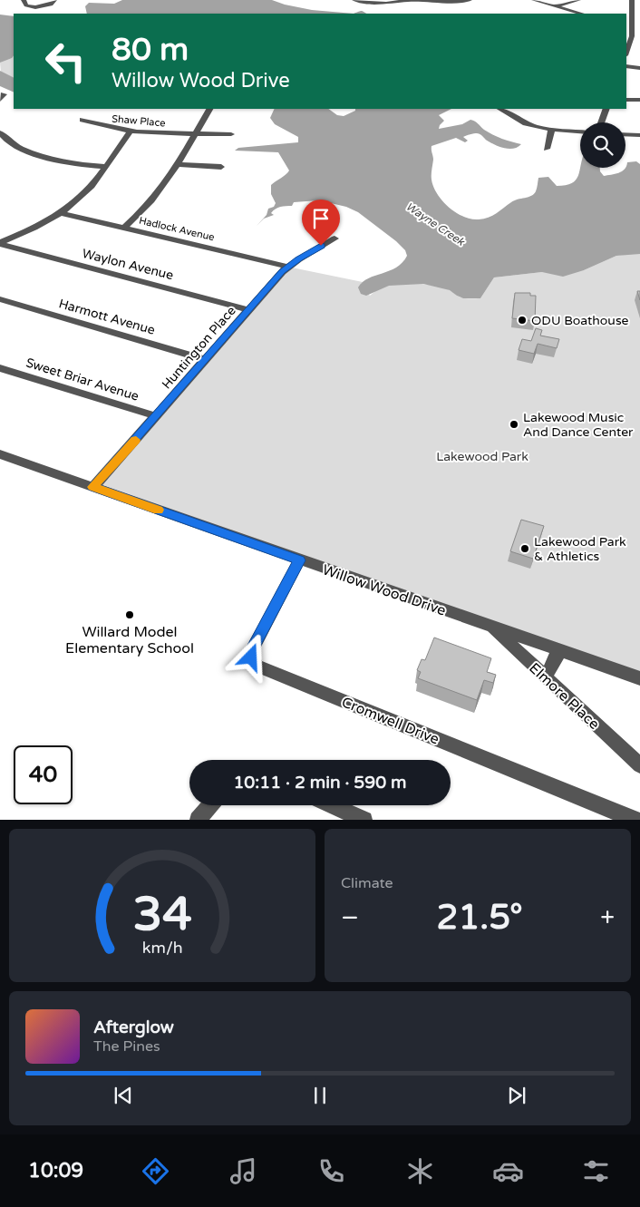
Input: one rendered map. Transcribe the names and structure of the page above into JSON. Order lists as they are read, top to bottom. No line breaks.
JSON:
{"streets":{"street":["Shaw Place","Hadlock Avenue","Waylon Avenue","Harmott Avenue","Huntington Place","Sweet Briar Avenue","Willow Wood Drive","Elmore Place","Cromwell Drive"]},"crossings":[["Hadlock Avenue","Huntington Place"],["Waylon Avenue","Huntington Place"],["Harmott Avenue","Huntington Place"],["Huntington Place","Sweet Briar Avenue"],["Huntington Place","Willow Wood Drive"],["Willow Wood Drive","Elmore Place"],["Willow Wood Drive","Cromwell Drive"]],"water":["Wayne Creek"],"parks":["Lakewood Park"],"places":["ODU Boathouse","Lakewood Music And Dance Center","Lakewood Park & Athletics","Willard Model Elementary School"],"page":{"turn":["80 m","Willow Wood Drive"],"limit":"40","trip":"10:11 · 2 min · 590 m","tile":"Climate","heat":["−","21.5°","+"],"song":["Afterglow","The Pines"],"tabs":"10:09","gauge":["34","km/h"]}}
